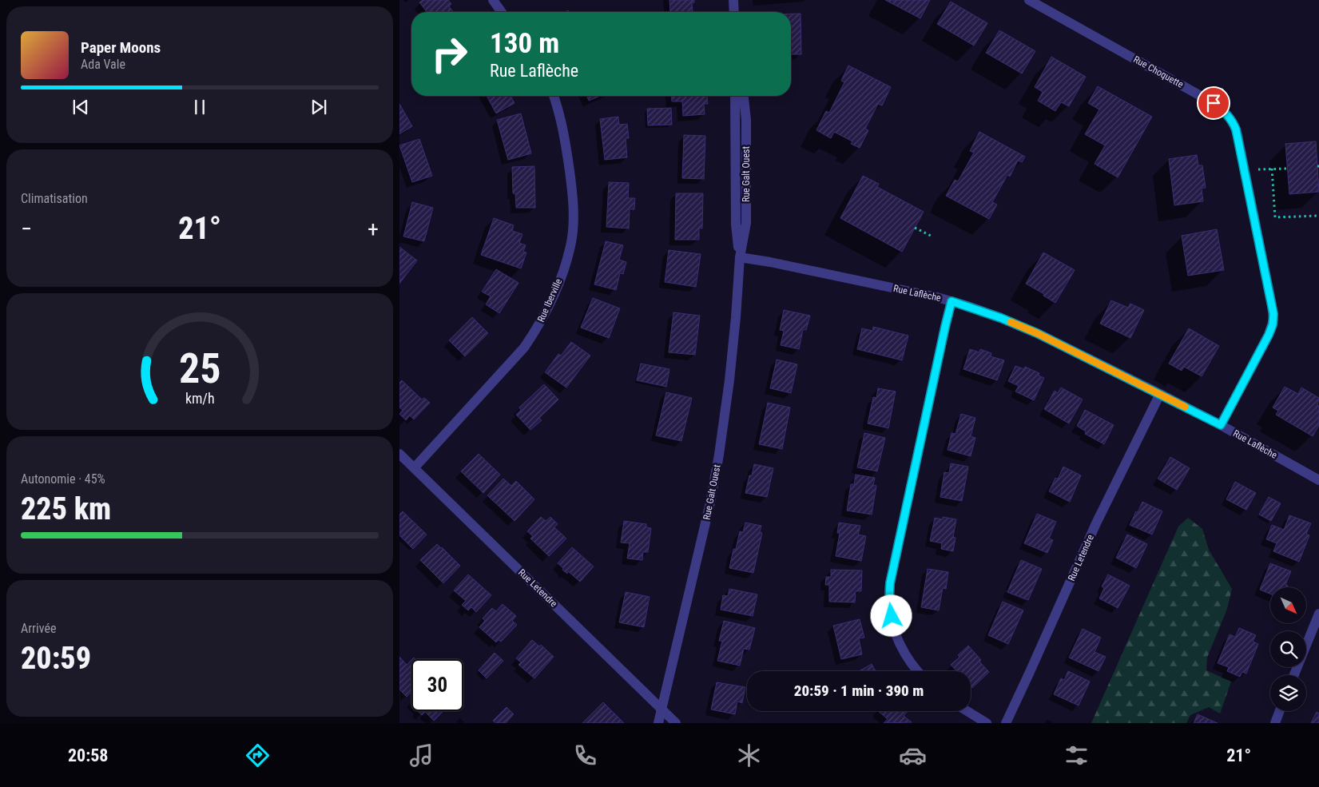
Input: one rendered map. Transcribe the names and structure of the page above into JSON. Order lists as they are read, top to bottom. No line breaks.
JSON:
{"streets":{"street":["Rue Choquette","Rue Galt Ouest","Rue Laflèche","Rue Iberville","Rue Letendre"]},"crossings":[["Rue Choquette","Rue Laflèche"],["Rue Galt Ouest","Rue Laflèche"],["Rue Galt Ouest","Rue Letendre"],["Rue Laflèche","Rue Letendre"],["Rue Iberville","Rue Letendre"]],"north":"bottom right","page":{"turn":["130 m","Rue Laflèche"],"song":["Paper Moons","Ada Vale"],"tile":["Climatisation",["Autonomie · 45%","225 km"],["Arrivée","20:59"]],"heat":["−","21°","+"],"limit":"30","trip":"20:59 · 1 min · 390 m","tabs":["20:58","21°"],"gauge":["25","km/h"]}}
